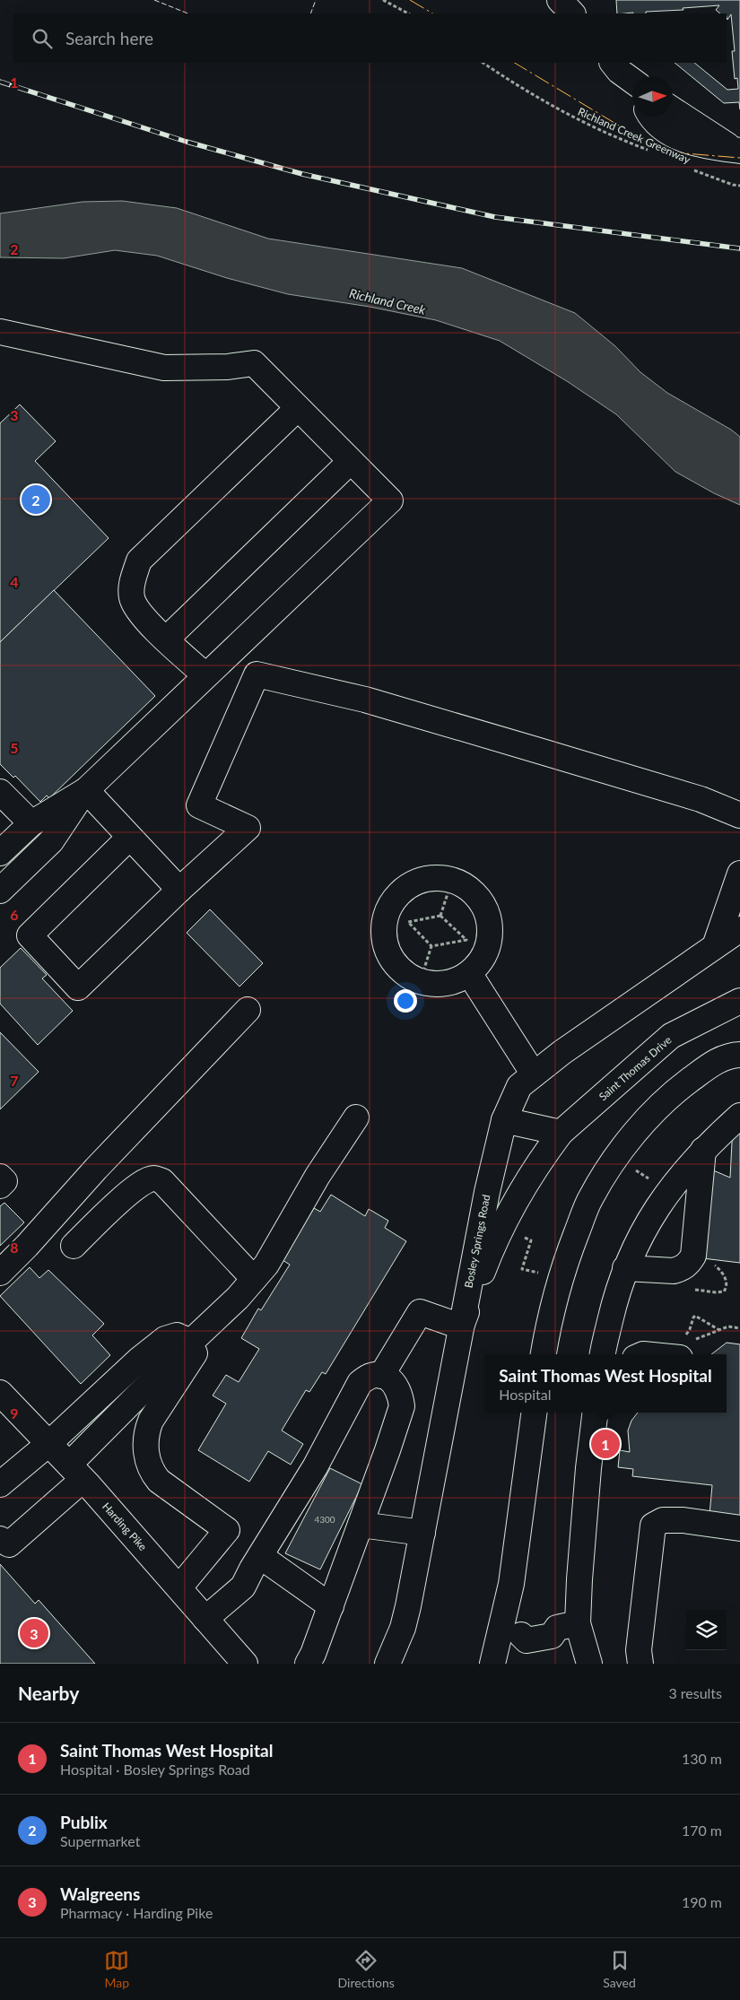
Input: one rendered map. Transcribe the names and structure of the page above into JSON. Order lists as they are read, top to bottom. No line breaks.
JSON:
{"streets":{"street":["Saint Thomas Drive","Bosley Springs Road","Harding Pike"],"path":["Richland Creek Greenway"]},"crossings":[["Saint Thomas Drive","Bosley Springs Road"]],"water":["Richland Creek"],"house_numbers":["4300"],"north":"right","page":{"search":"Search here","pins":["2","1","3"],"popup":["Saint Thomas West Hospital","Hospital"],"heading":["Nearby","3 results"],"list":[{"mark":"1","name":"Saint Thomas West Hospital","note":"Hospital · Bosley Springs Road","value":"130 m"},{"mark":"2","name":"Publix","note":"Supermarket","value":"170 m"},{"mark":"3","name":"Walgreens","note":"Pharmacy · Harding Pike","value":"190 m"}],"nav":["Map","Directions","Saved"]},"grid":{"rows":["1","2","3","4","5","6","7","8","9"]}}
